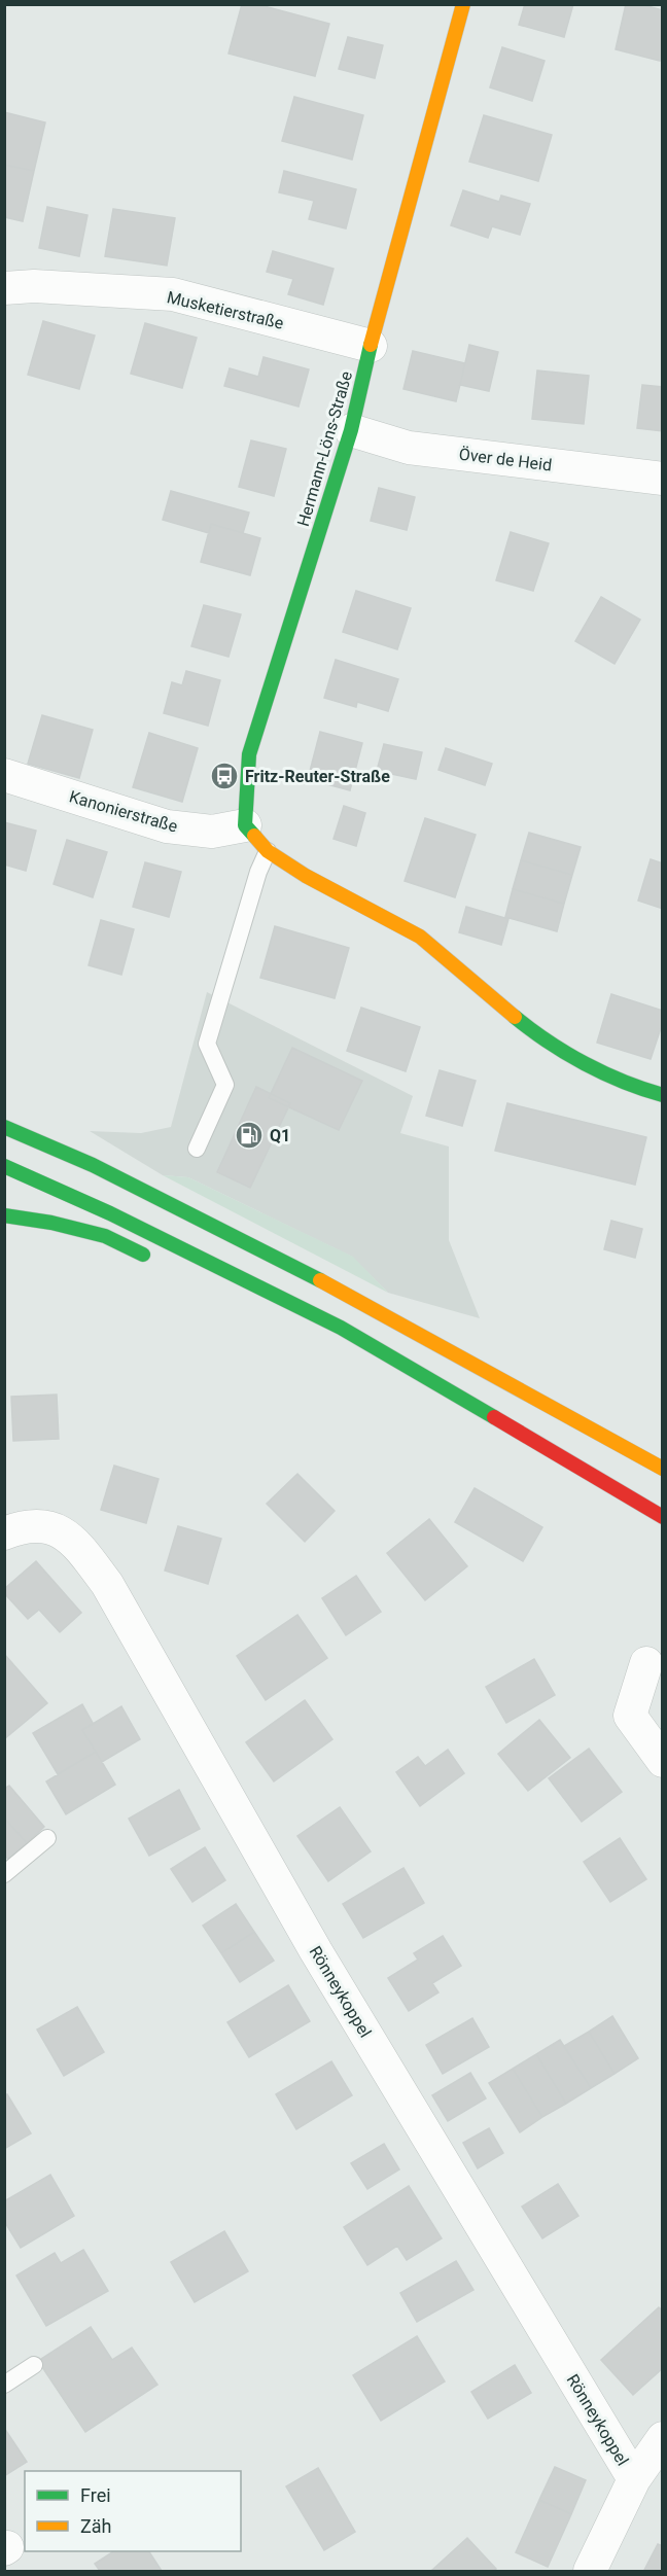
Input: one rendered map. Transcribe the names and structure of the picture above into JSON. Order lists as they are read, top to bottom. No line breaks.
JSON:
{"streets":{"main road":["Hermann-Löns-Straße"],"street":["Musketierstraße","Över de Heid","Kanonierstraße","Rönneykoppel"]},"crossings":[["Musketierstraße","Hermann-Löns-Straße"],["Hermann-Löns-Straße","Över de Heid"],["Hermann-Löns-Straße","Kanonierstraße"]],"places":{"bus stop":["Fritz-Reuter-Straße"],"fuel station":["Q1"]},"legend":["Frei","Zäh"]}
